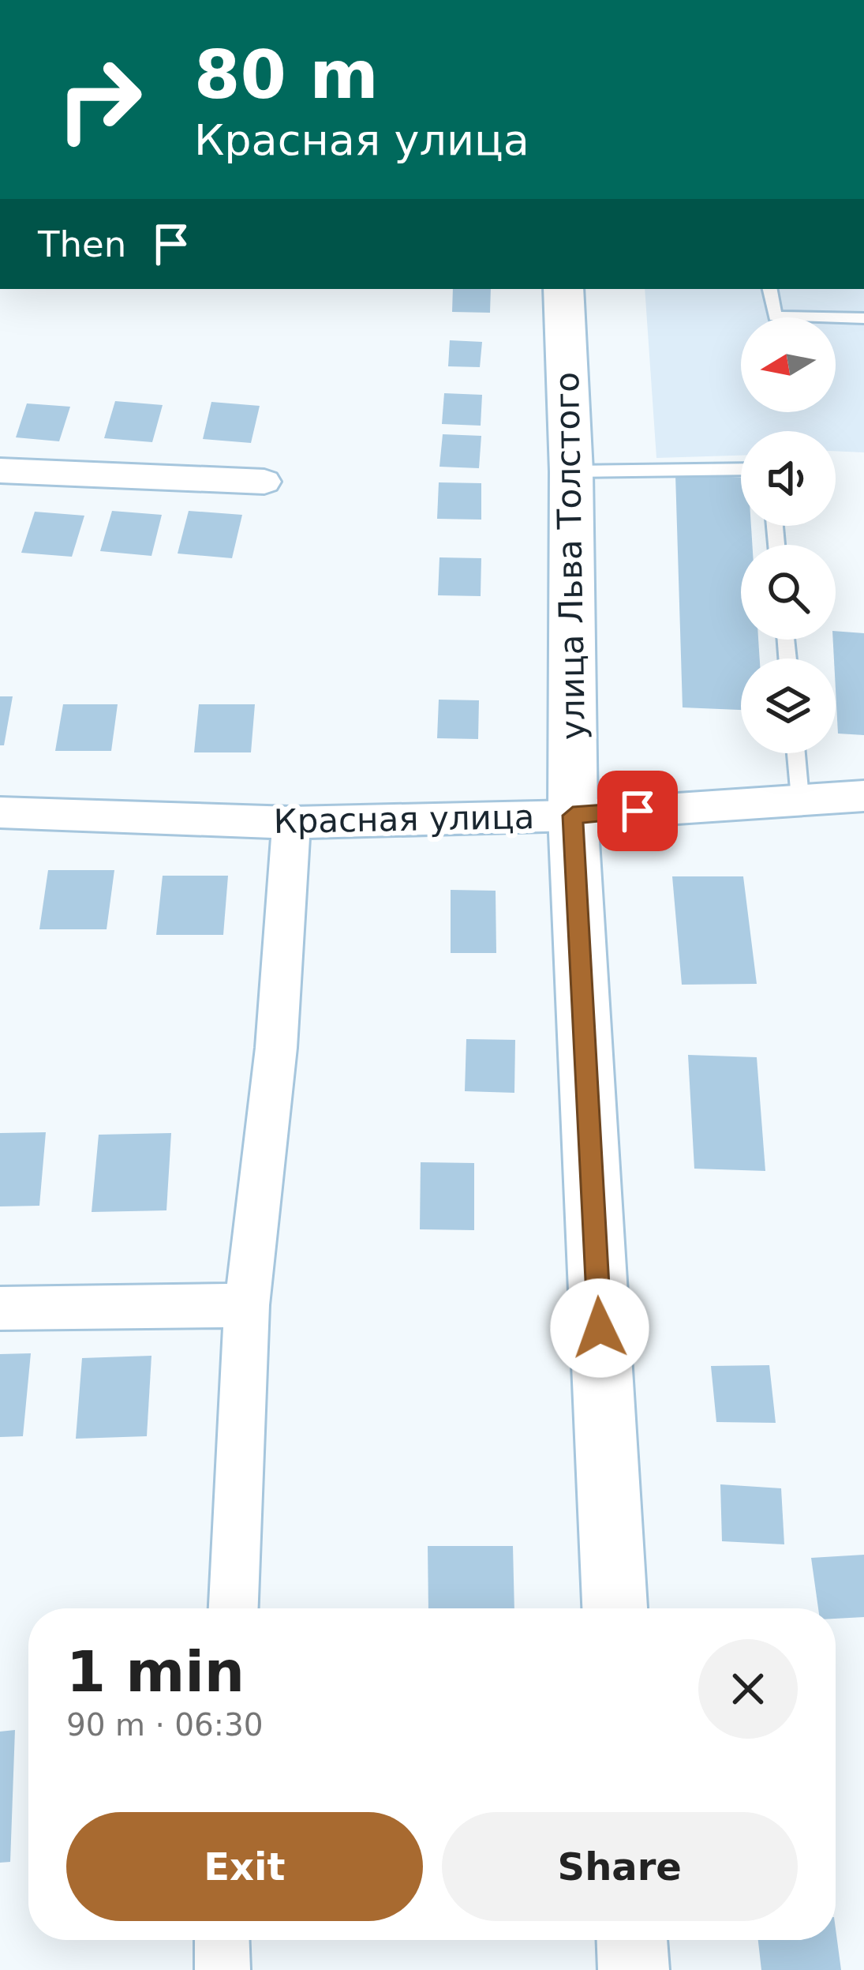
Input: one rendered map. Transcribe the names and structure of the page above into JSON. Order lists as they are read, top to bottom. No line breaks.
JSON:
{"streets":{"street":["улица Льва Толстого","Красная улица"]},"crossings":[["улица Льва Толстого","Красная улица"]],"north":"left","page":{"turn":["80 m","Красная улица"],"then":"Then","heading":["1 min","90 m · 06:30"],"buttons":["Exit","Share"]}}
